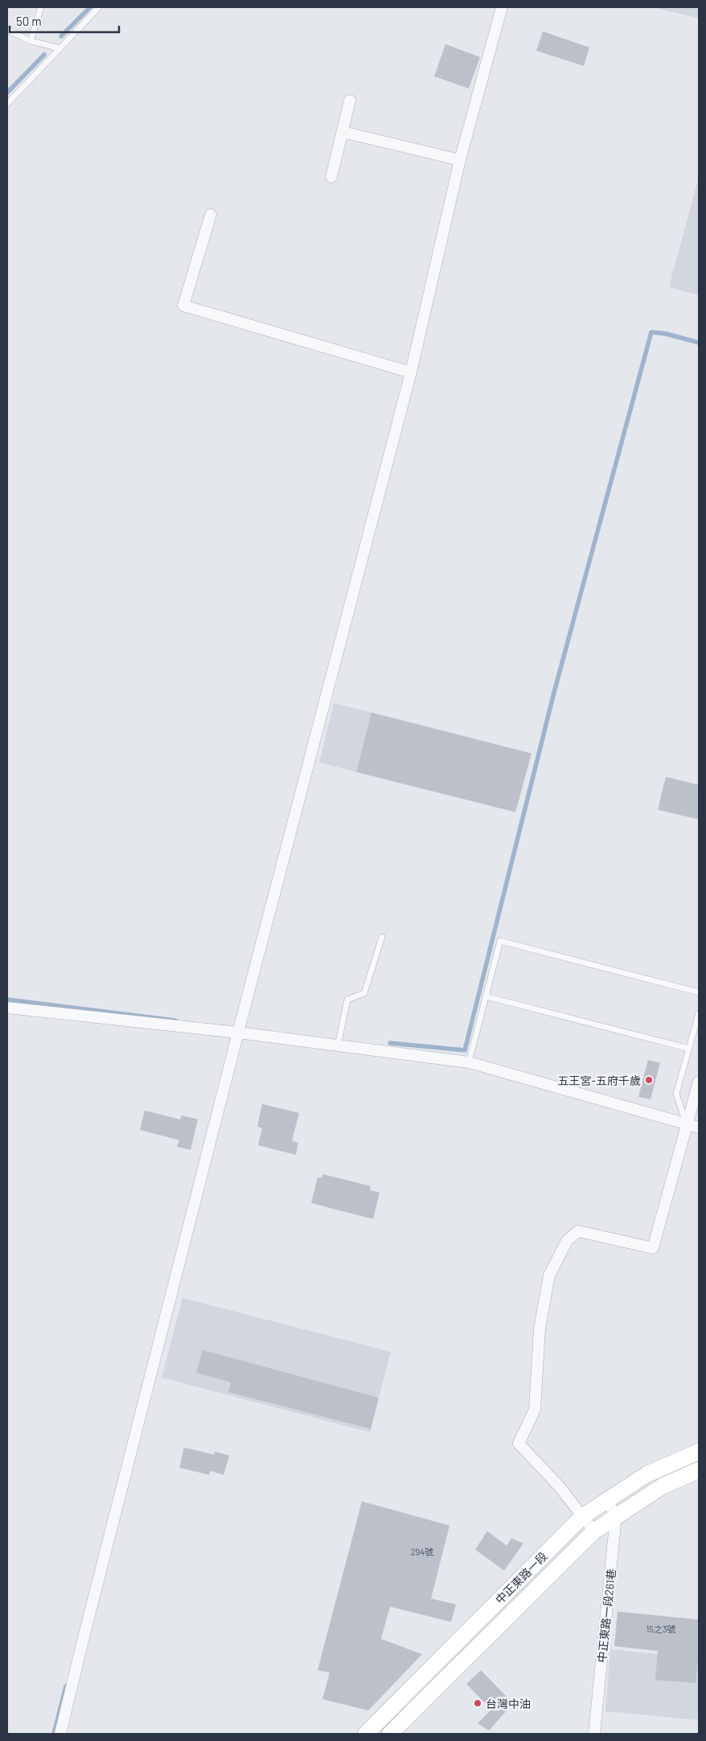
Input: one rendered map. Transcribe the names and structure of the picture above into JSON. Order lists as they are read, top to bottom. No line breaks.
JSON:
{"streets":{"main road":["中正東路一段"],"street":["中正東路一段261巷"]},"crossings":[["中正東路一段","中正東路一段261巷"]],"places":["五王宮-五府千歲","台灣中油"],"house_numbers":["294號","15之3號"],"scale_bar":"50 m"}
